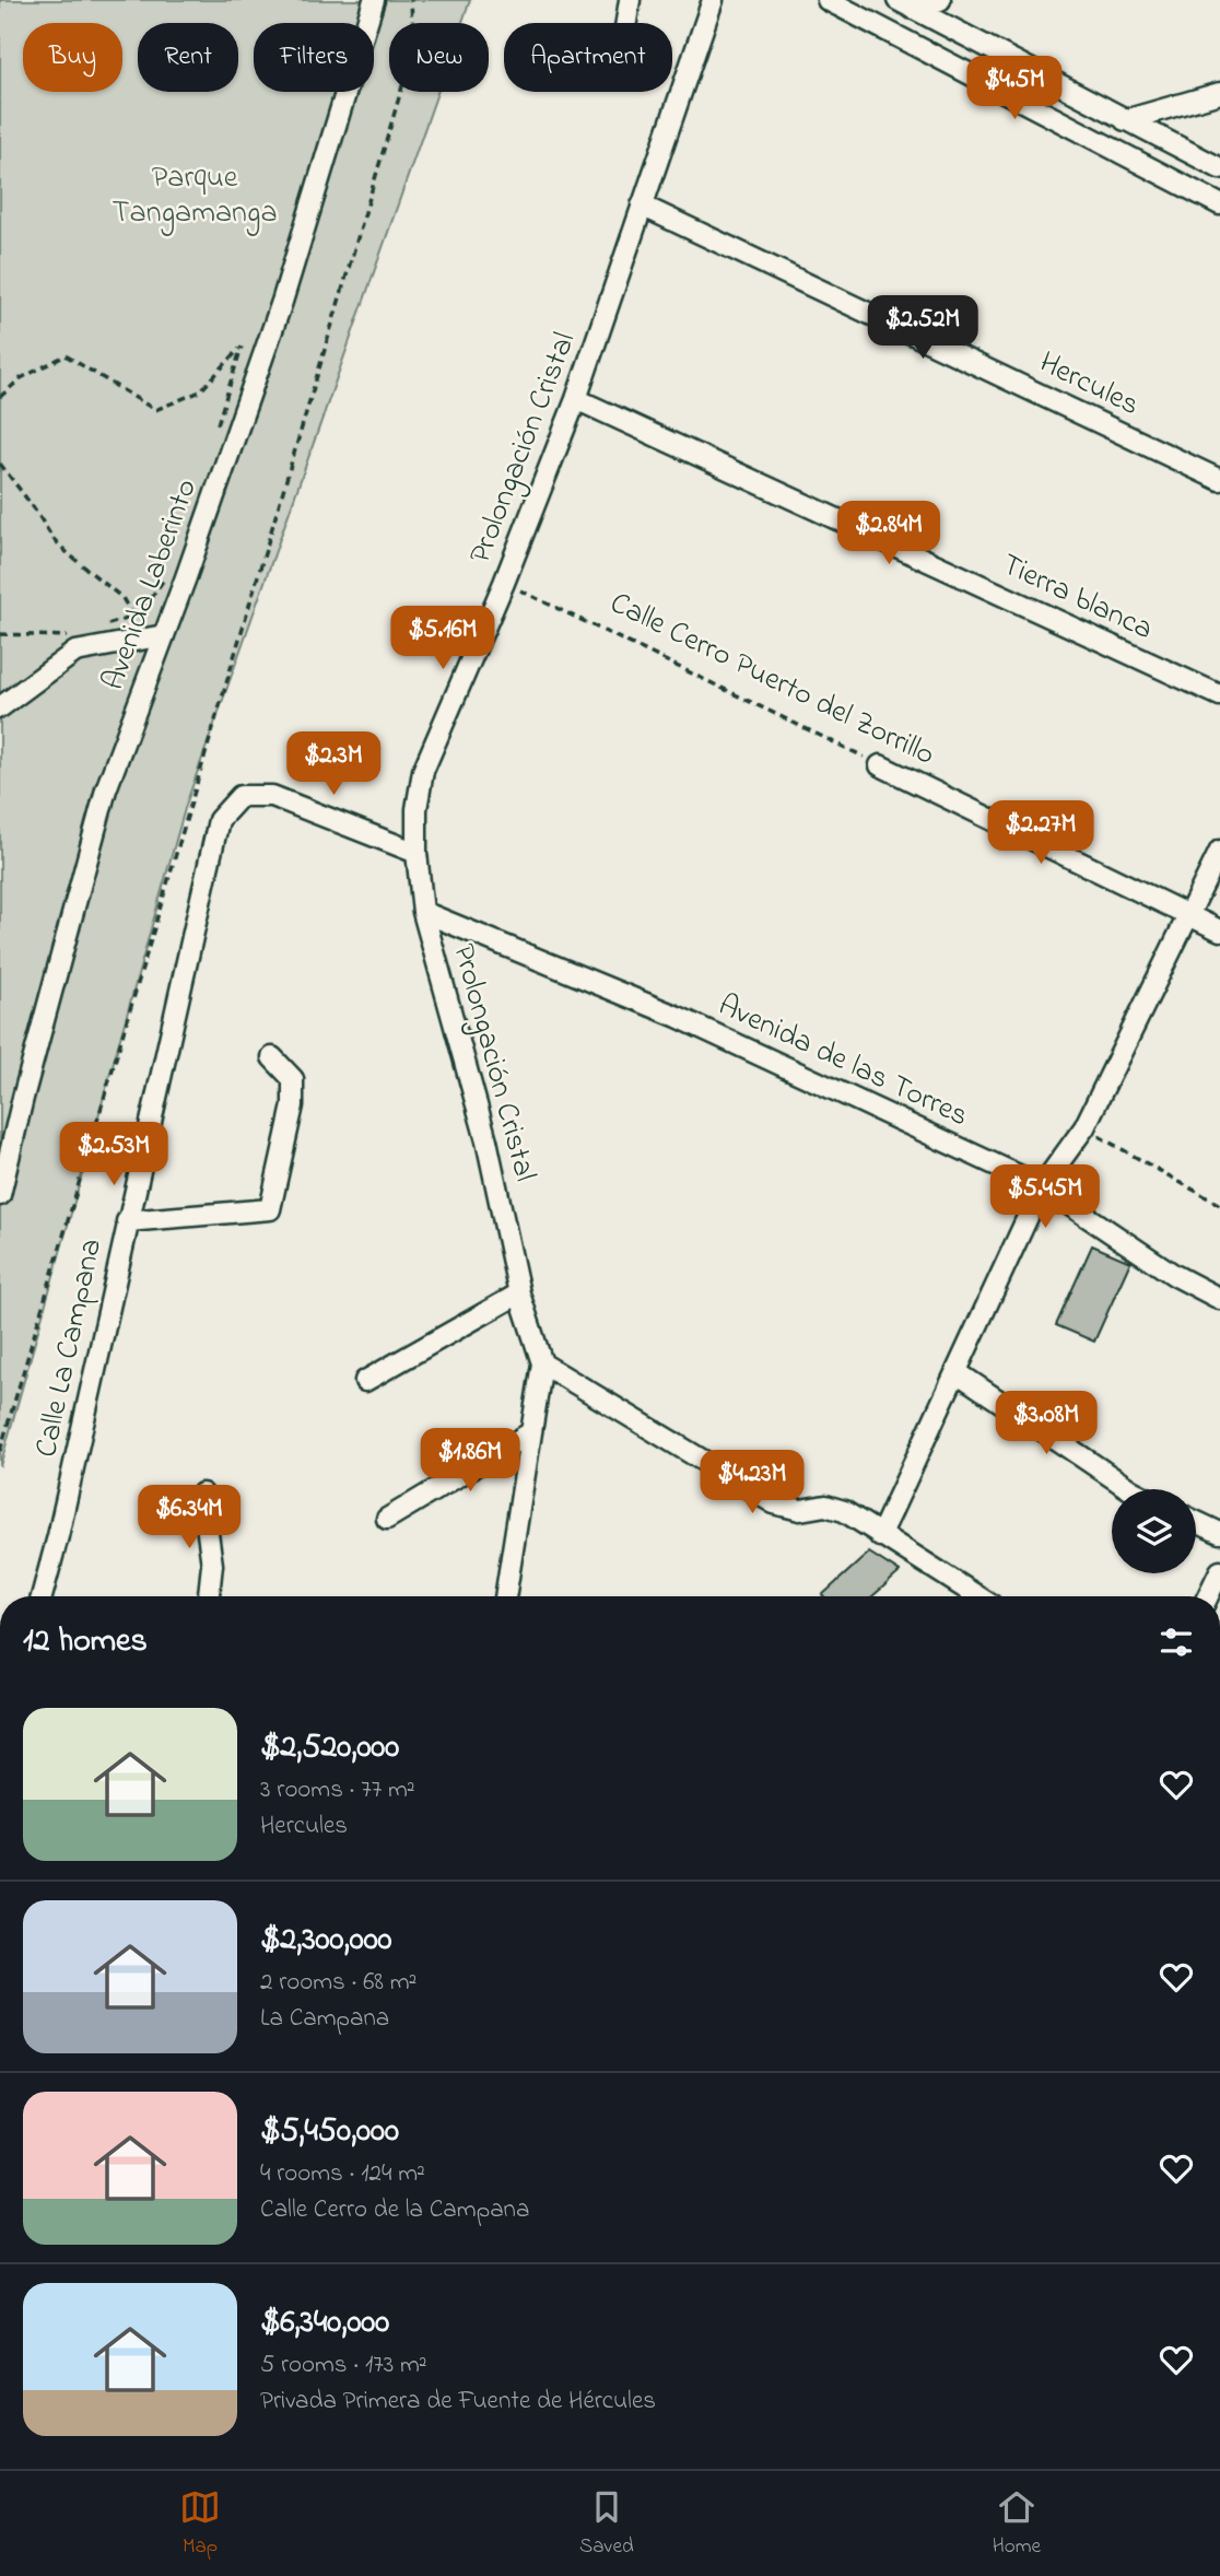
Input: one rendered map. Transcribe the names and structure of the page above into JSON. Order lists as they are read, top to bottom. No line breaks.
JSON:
{"streets":{"street":["Hercules","Prolongación Cristal","Avenida Laberinto","Tierra blanca","Calle Cerro Puerto del Zorrillo","Avenida de las Torres","Calle La Campana"]},"crossings":[["Hercules","Prolongación Cristal"],["Prolongación Cristal","Tierra blanca"],["Prolongación Cristal","Calle Cerro Puerto del Zorrillo"],["Prolongación Cristal","Avenida de las Torres"],["Prolongación Cristal","Calle La Campana"]],"parks":["Parque Tangamanga"],"page":{"chip":["Buy","Rent","Filters","New","Apartment"],"price":["$4.5M","$2.52M","$2.84M","$5.16M","$2.3M","$2.27M","$2.53M","$5.45M","$3.08M","$1.86M","$4.23M","$6.34M"],"heading":"12 homes","list":[{"name":"$2,520,000","note":"3 rooms · 77 m² · Hercules"},{"name":"$2,300,000","note":"2 rooms · 68 m² · La Campana"},{"name":"$5,450,000","note":"4 rooms · 124 m² · Calle Cerro de la Campana"},{"name":"$6,340,000","note":"5 rooms · 173 m² · Privada Primera de Fuente de Hércules"}],"tabs":["Map","Saved","Home"]}}
